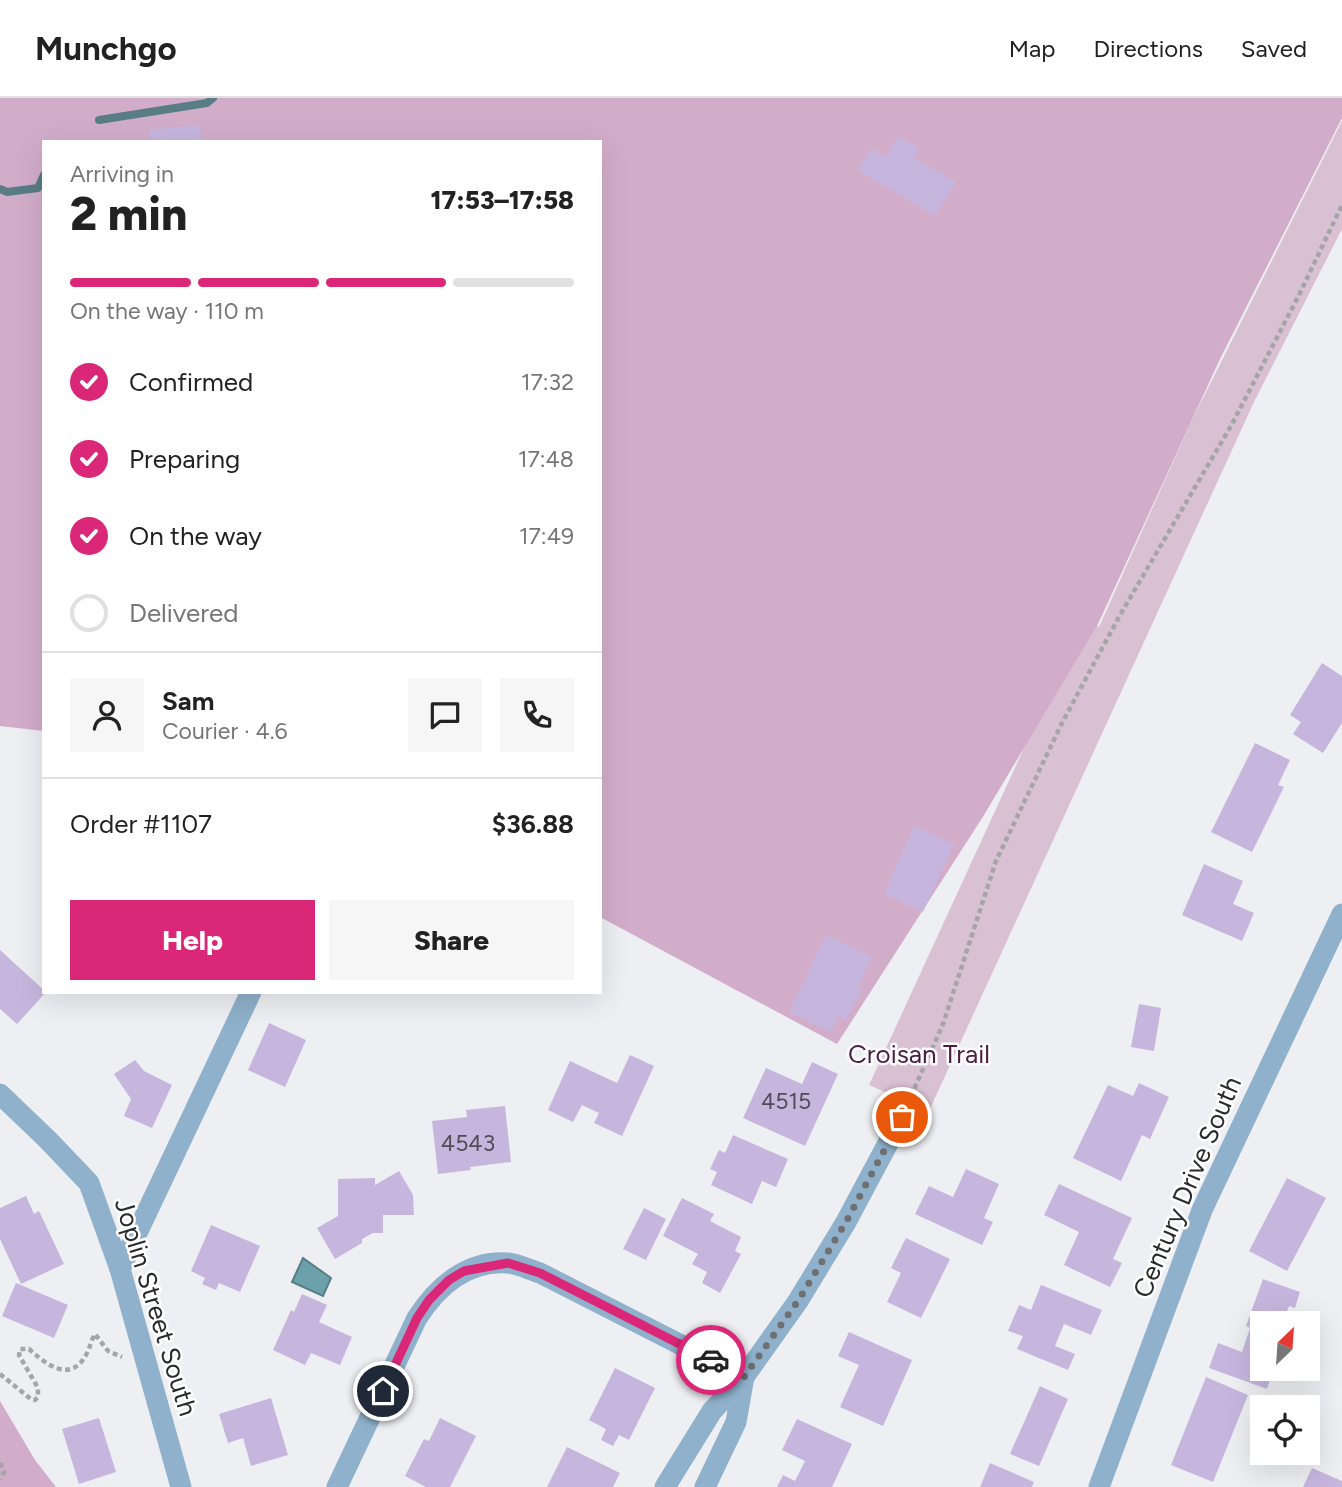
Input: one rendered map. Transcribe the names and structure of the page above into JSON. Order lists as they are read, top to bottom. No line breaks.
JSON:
{"streets":{"street":["Century Drive South","Joplin Street South"]},"parks":["Croisan Trail"],"house_numbers":["4515","4543"],"north":"top right","page":{"header":"Munchgo","nav":["Map","Directions","Saved"],"heading":["2 min","Arriving in","17:53–17:58"],"panel":["Sam","Courier · 4.6","Order #1107","$36.88"],"bar":"On the way · 110 m","list":[["Confirmed","17:32"],["Preparing","17:48"],["On the way","17:49"],"Delivered"],"buttons":["Help","Share"]}}
